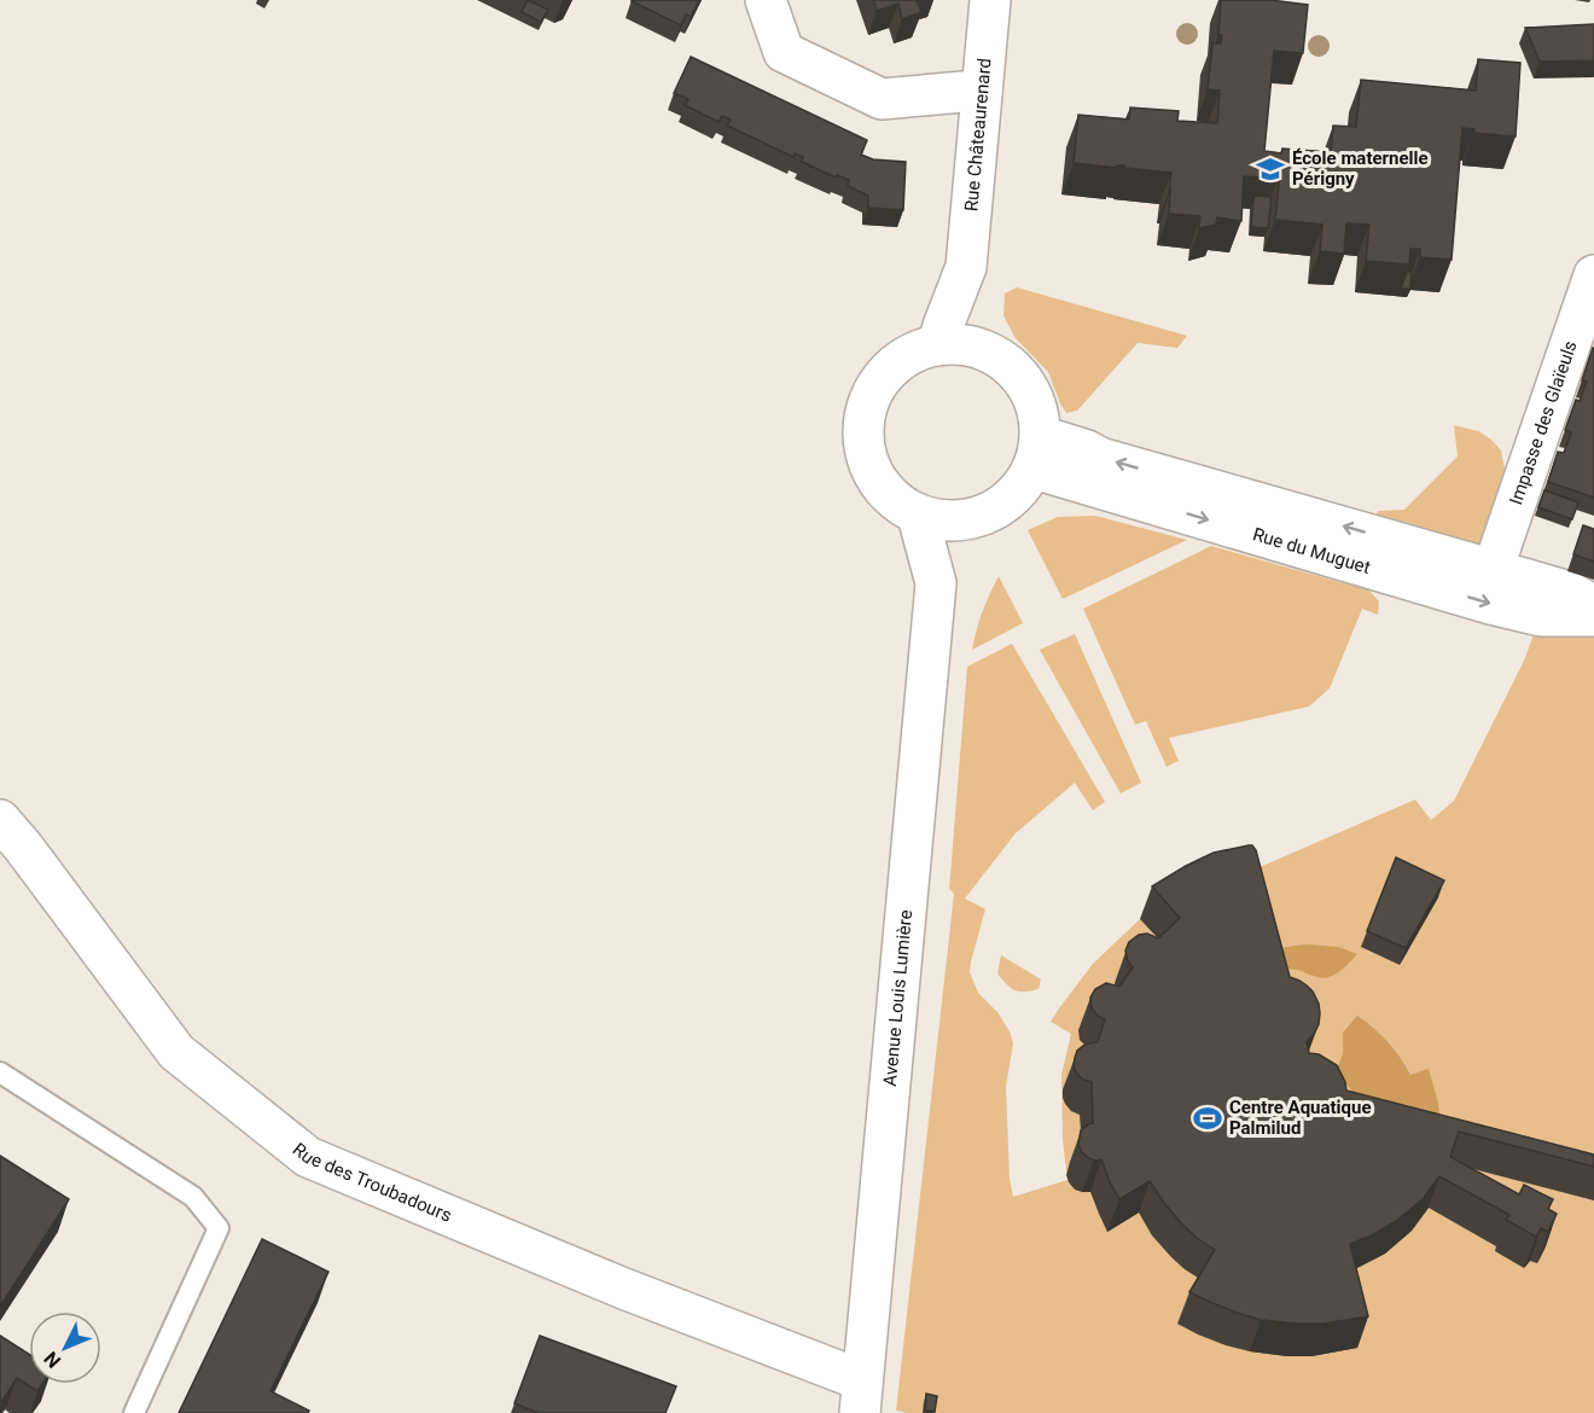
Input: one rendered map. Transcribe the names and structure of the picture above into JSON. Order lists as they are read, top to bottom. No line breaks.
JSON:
{"streets":{"street":["Rue Châteaurenard","Impasse des Glaïeuls","Rue du Muguet","Avenue Louis Lumière","Rue des Troubadours"]},"crossings":[["Rue Châteaurenard","Rue du Muguet"],["Rue Châteaurenard","Avenue Louis Lumière"],["Rue du Muguet","Avenue Louis Lumière"],["Avenue Louis Lumière","Rue des Troubadours"]],"places":{"school or university":["École maternelle Périgny"],"sports":["Centre Aquatique Palmilud"]},"north":"bottom left"}
